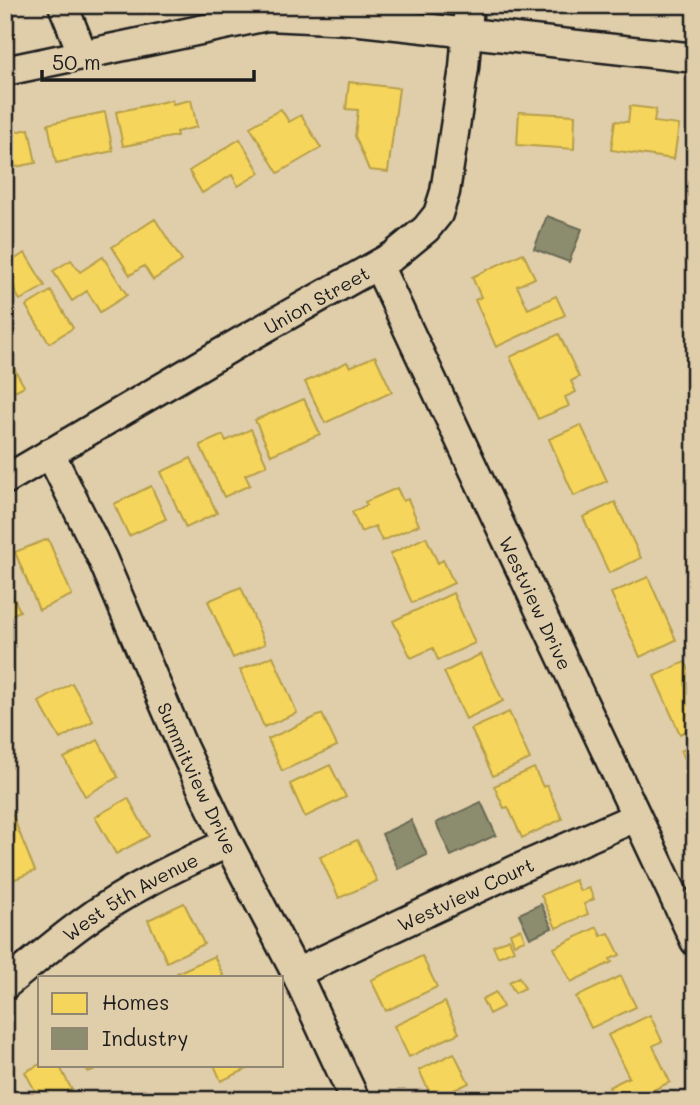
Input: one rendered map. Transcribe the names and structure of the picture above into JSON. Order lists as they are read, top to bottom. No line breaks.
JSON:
{"streets":{"street":["Union Street","Westview Drive","Summitview Drive","Westview Court","West 5th Avenue"]},"crossings":[["Union Street","Westview Drive"],["Union Street","Summitview Drive"],["Westview Drive","Westview Court"],["Summitview Drive","Westview Court"],["Summitview Drive","West 5th Avenue"]],"legend":["Homes","Industry"],"scale_bar":"50 m"}
